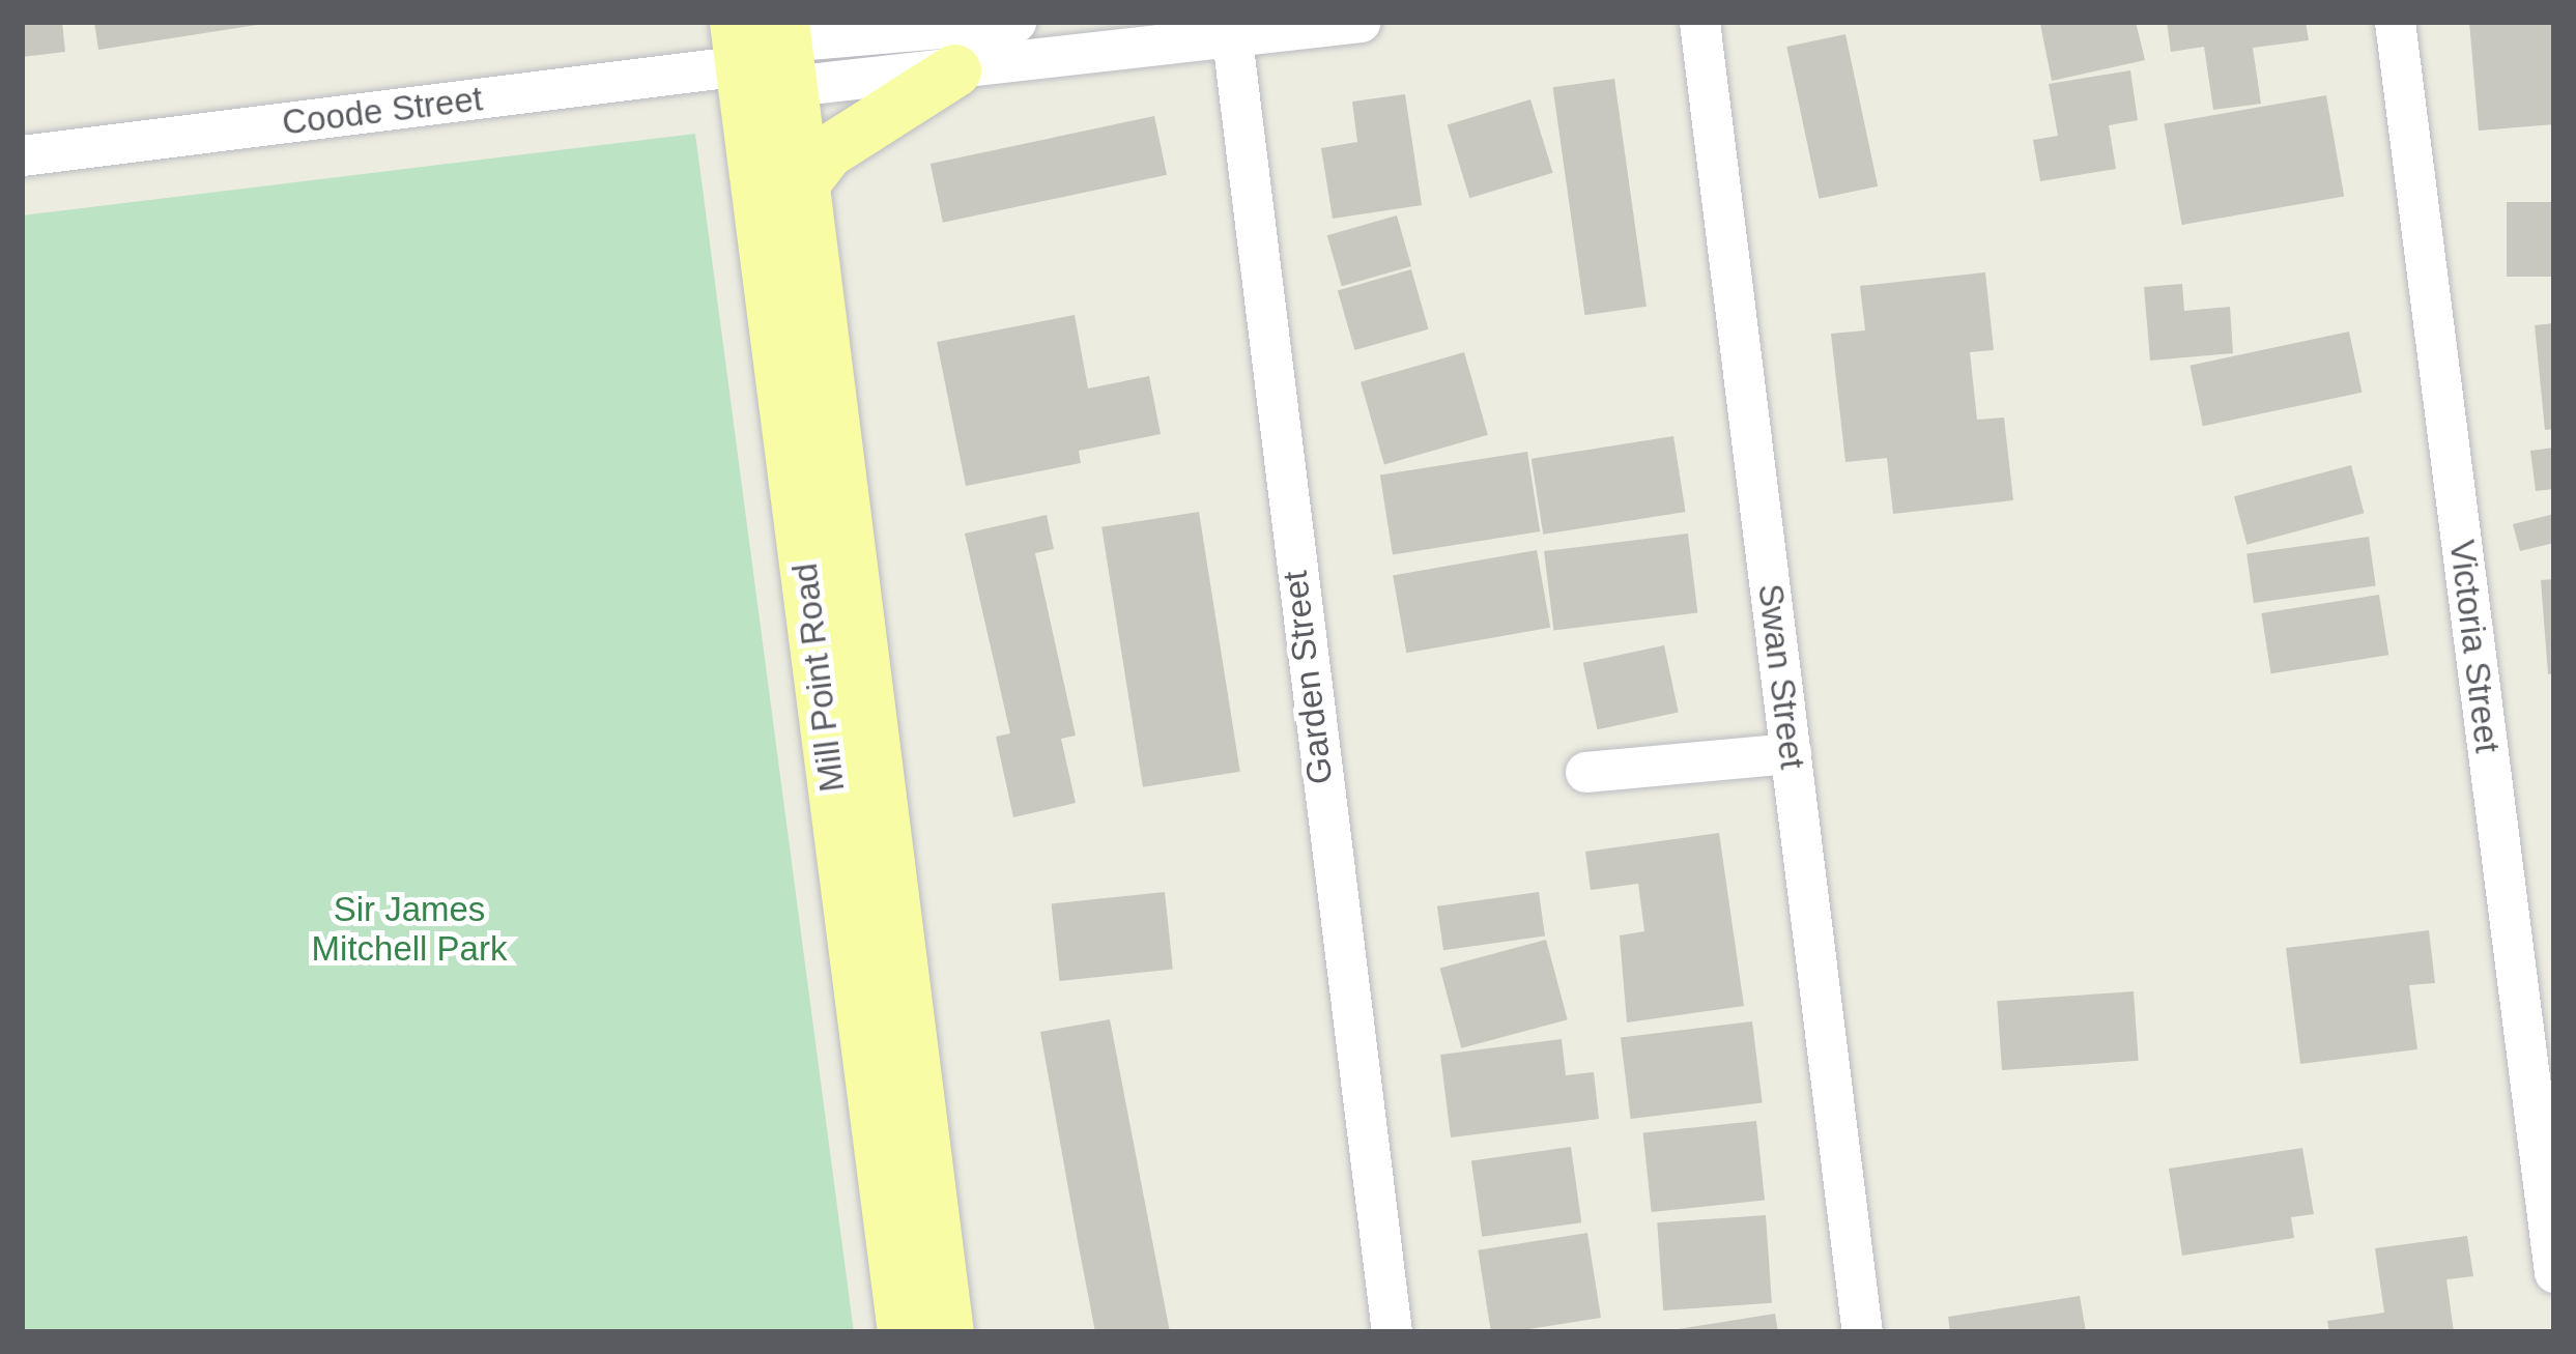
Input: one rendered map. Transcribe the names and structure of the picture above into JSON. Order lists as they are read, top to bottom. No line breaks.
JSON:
{"streets":{"main road":["Mill Point Road"],"street":["Coode Street","Victoria Street","Swan Street","Garden Street"]},"crossings":[["Coode Street","Mill Point Road"],["Coode Street","Garden Street"]],"parks":["Sir James Mitchell Park"]}
